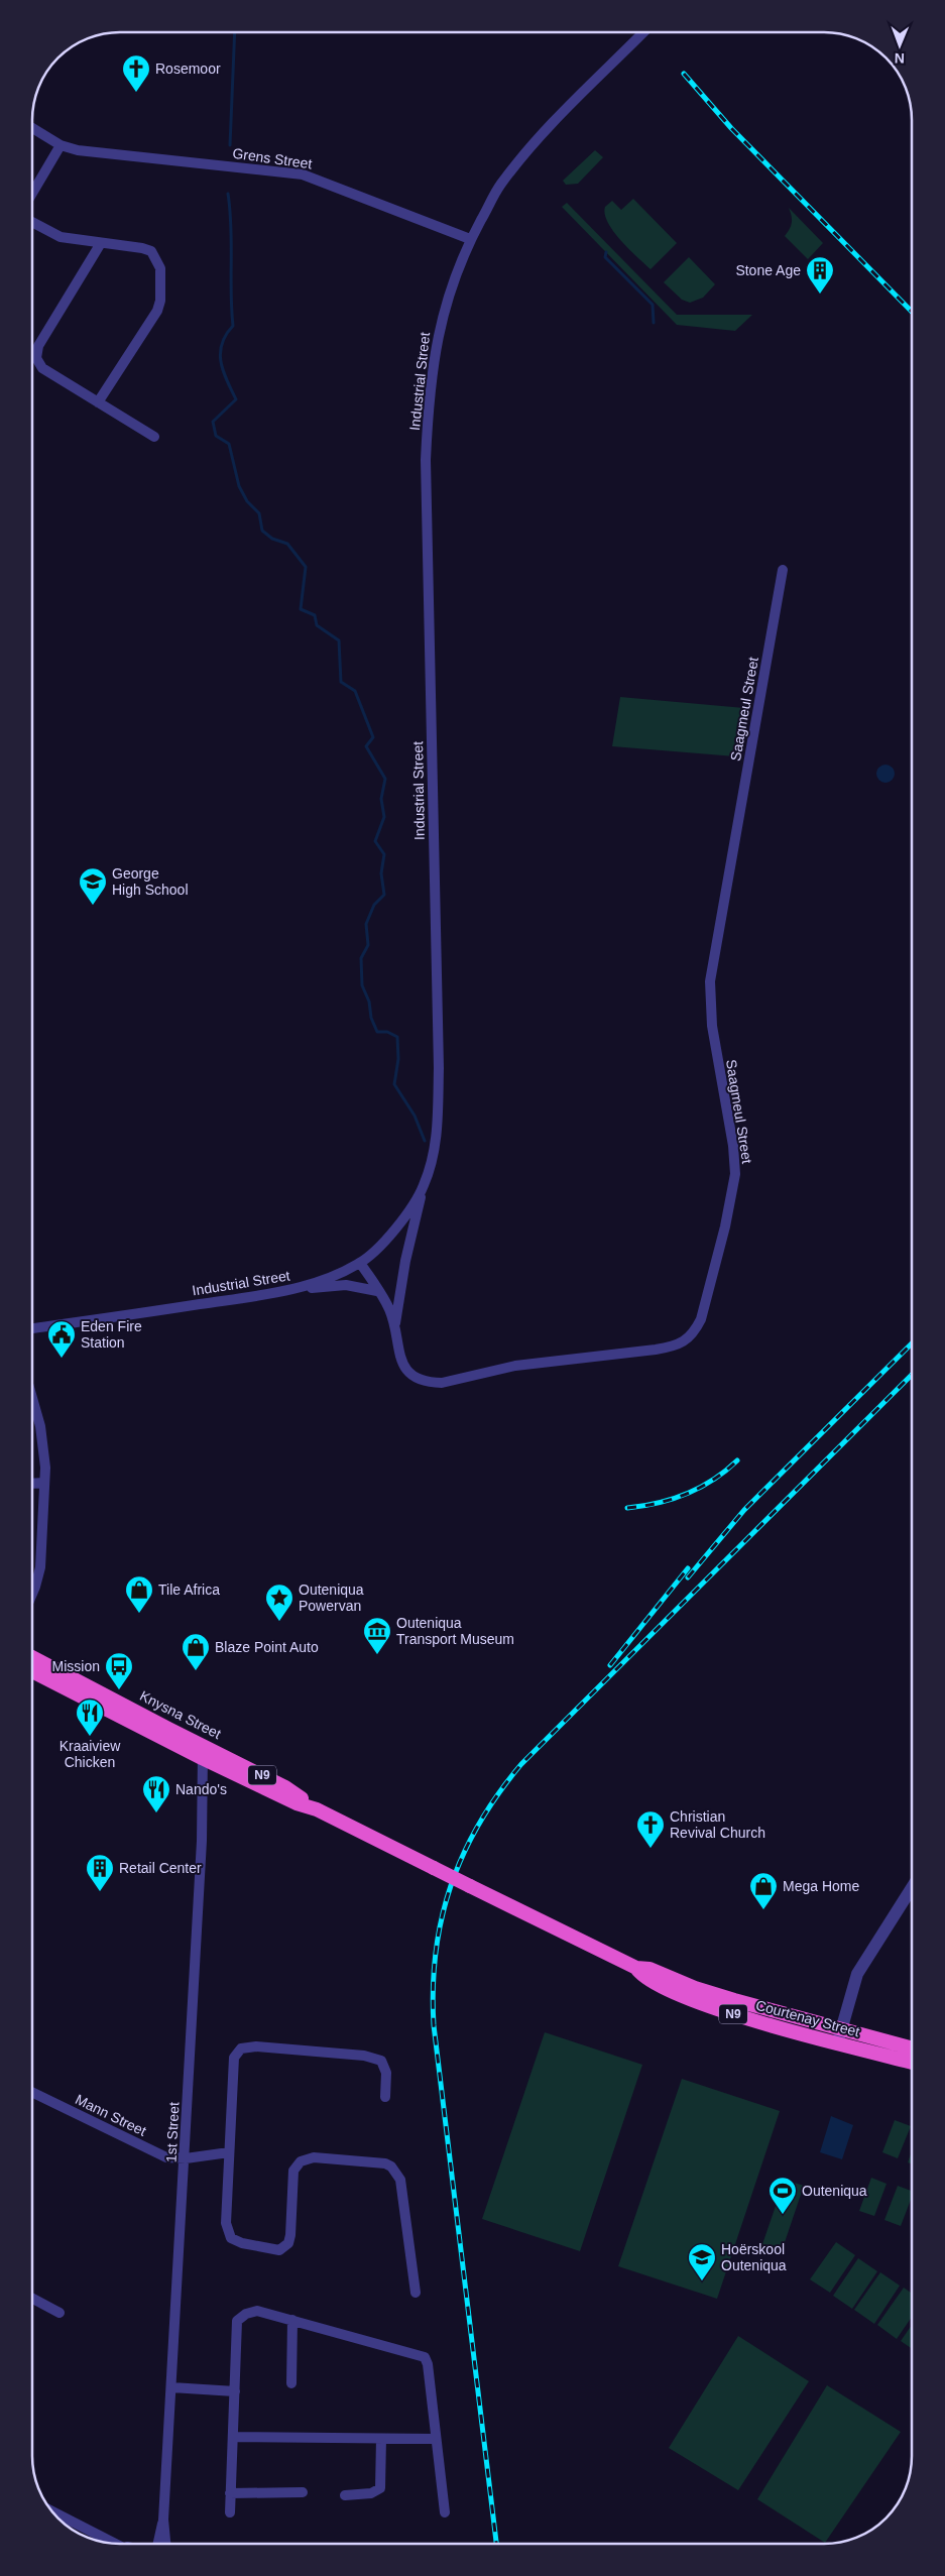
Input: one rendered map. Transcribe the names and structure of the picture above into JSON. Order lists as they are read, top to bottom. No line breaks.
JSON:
{"streets":{"highway":["Knysna Street","N9","Courtenay Street"],"street":["Grens Street","Industrial Street","Saagmeul Street","Mann Street","1st Street"]},"crossings":[["Grens Street","Industrial Street"],["Industrial Street","Saagmeul Street"],["Knysna Street","Courtenay Street"],["Knysna Street","1st Street"],["Mann Street","1st Street"]],"places":{"church":["Rosemoor","Christian Revival Church"],"building":["Stone Age","Retail Center"],"school or university":["George High School","Hoërskool Outeniqua"],"public building":["Eden Fire Station"],"shop":["Tile Africa","Blaze Point Auto","Mega Home"],"place":["Outeniqua Powervan"],"museum":["Outeniqua Transport Museum"],"bus stop":["Mission"],"restaurant":["Kraaiview Chicken","Nando's"],"sports":["Outeniqua"]},"north":"bottom"}
